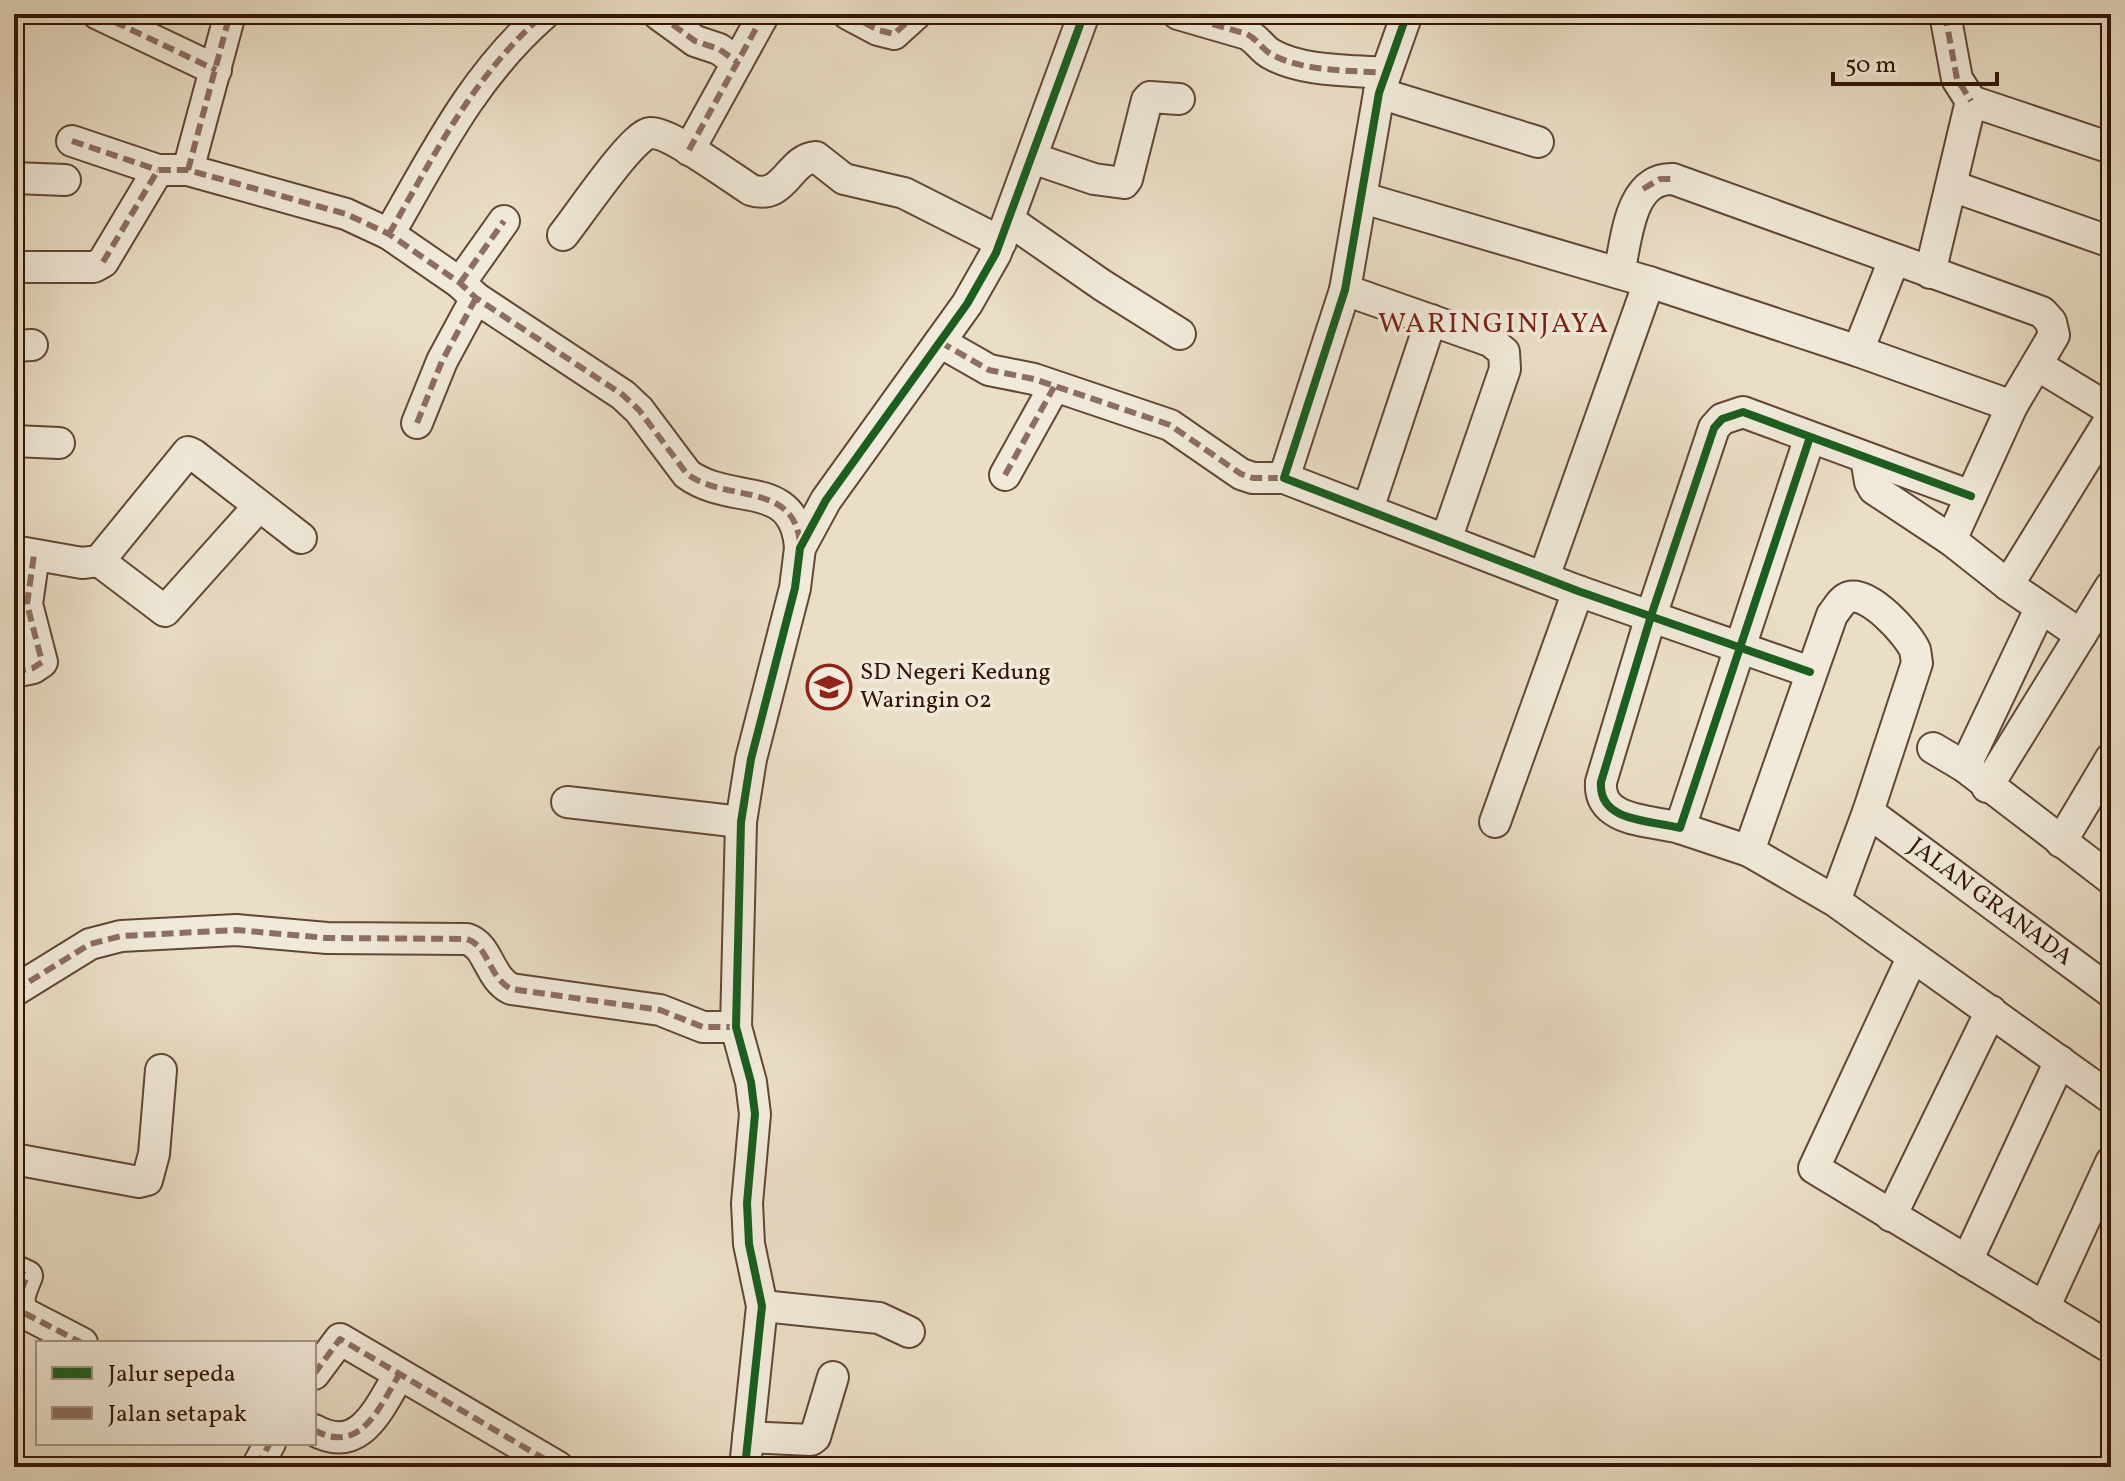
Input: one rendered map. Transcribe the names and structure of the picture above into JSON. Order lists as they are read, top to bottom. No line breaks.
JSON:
{"streets":{"street":["JALAN GRANADA"]},"districts":["WARINGINJAYA"],"places":{"school or university":["SD Negeri Kedung Waringin 02"]},"legend":["Jalur sepeda","Jalan setapak"],"scale_bar":"50 m"}
